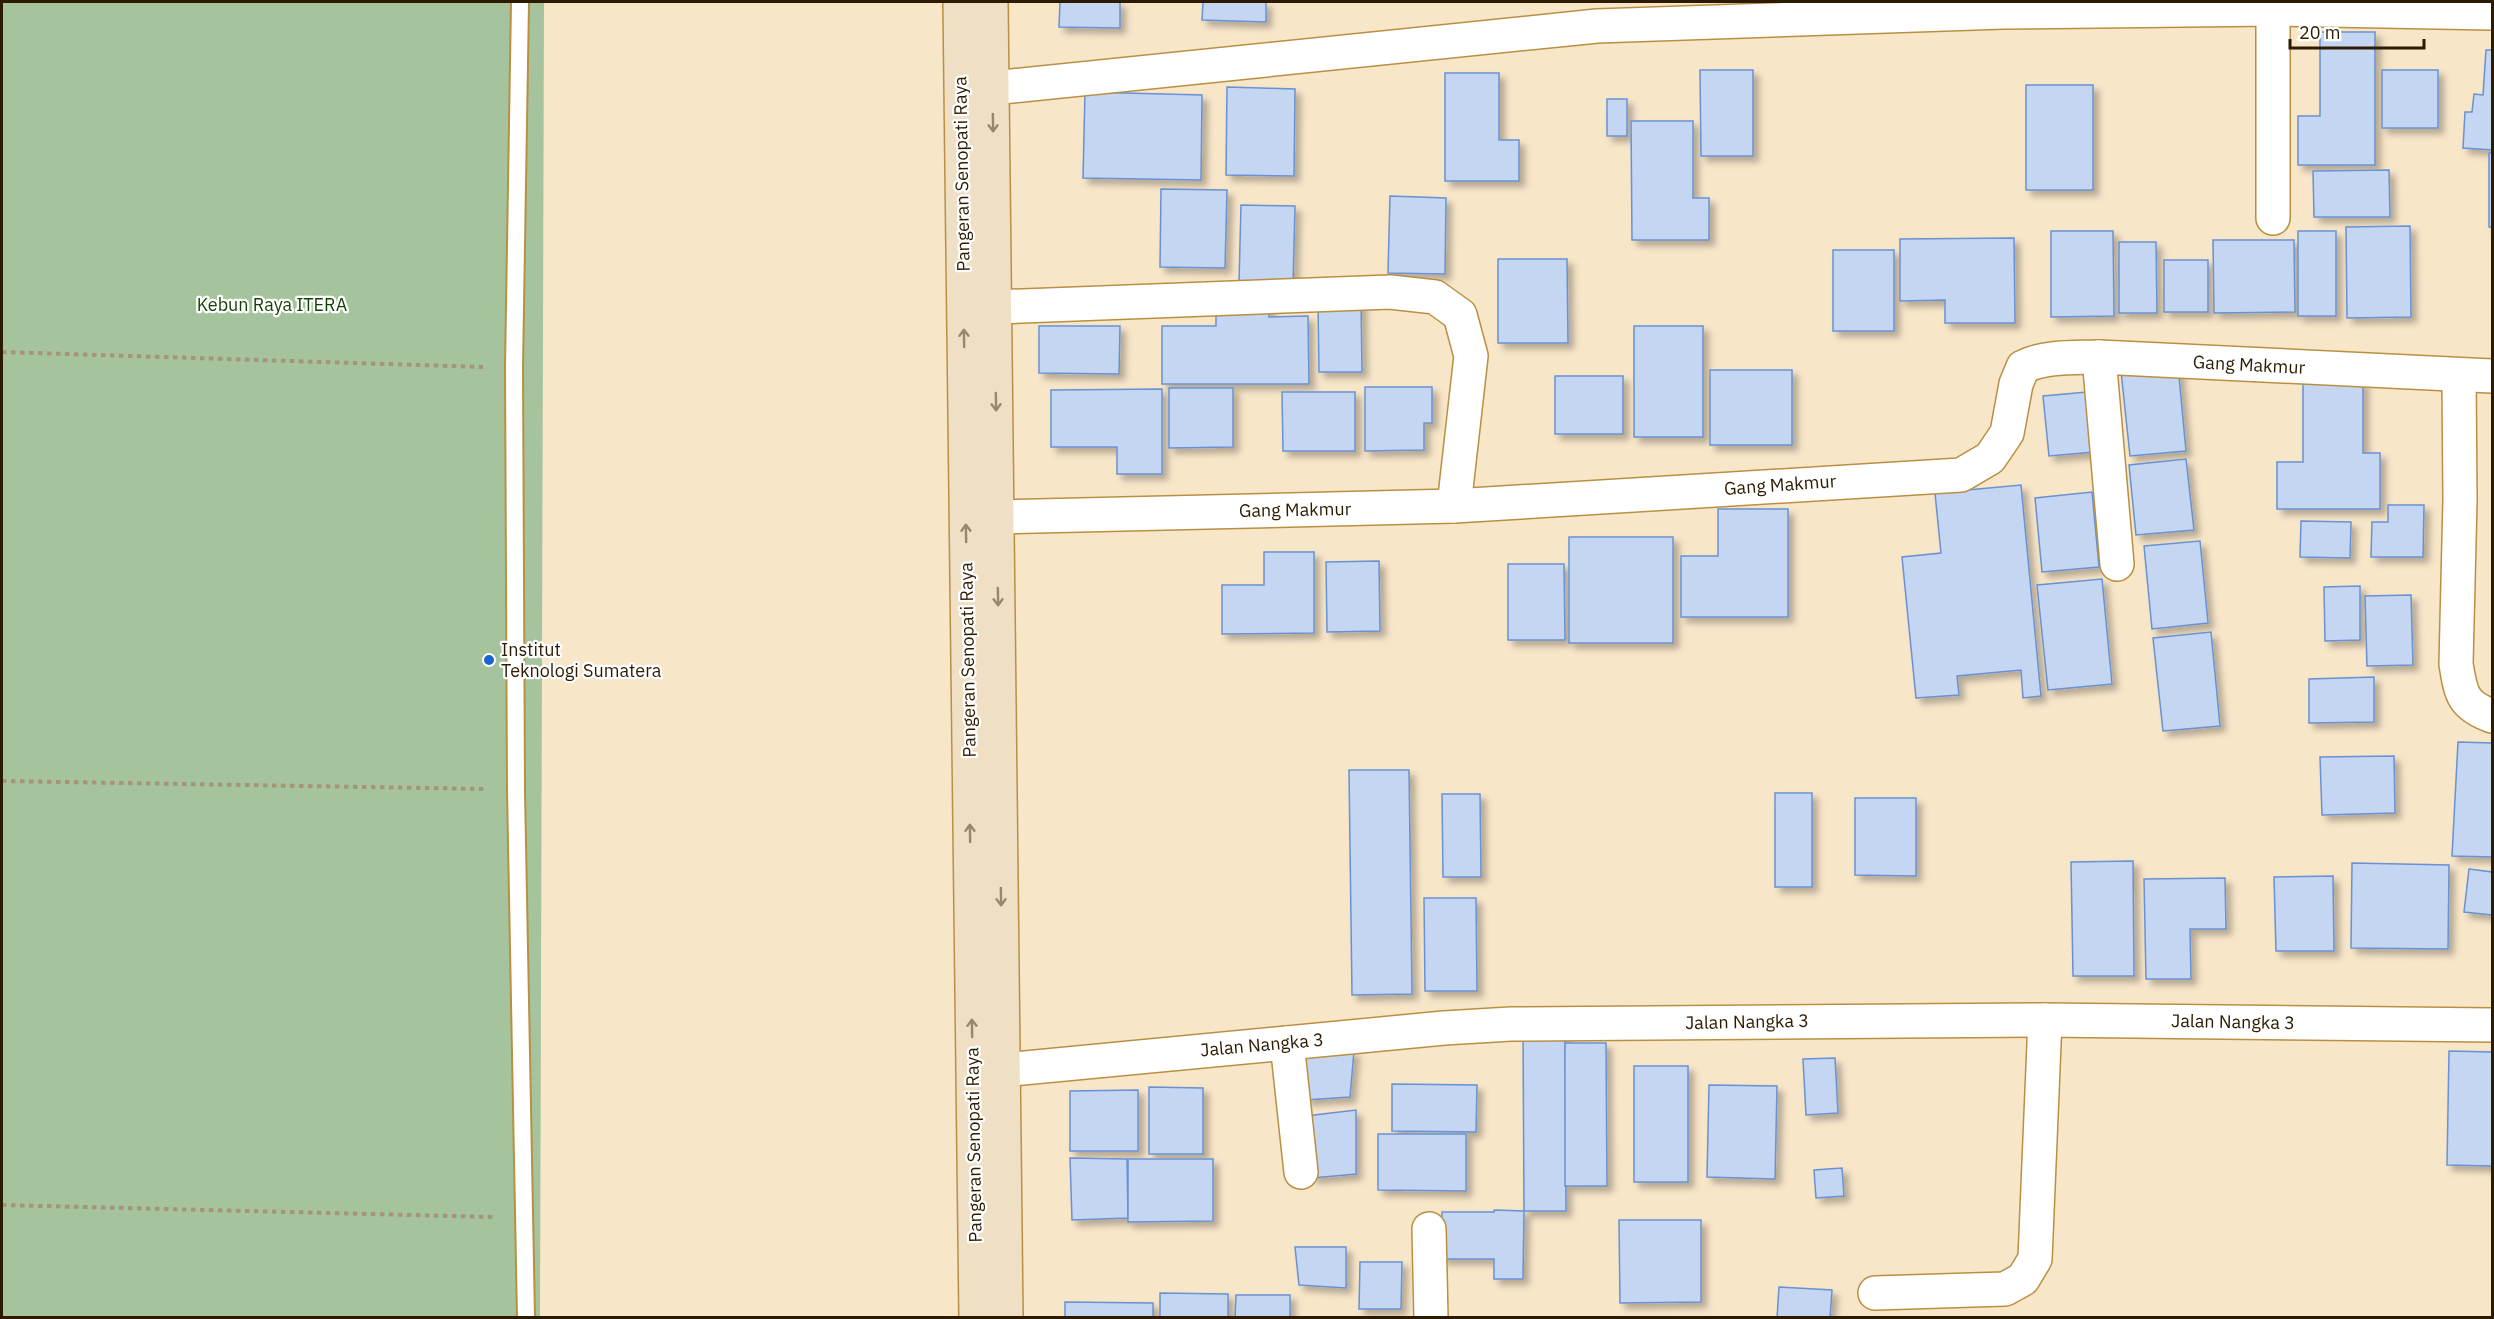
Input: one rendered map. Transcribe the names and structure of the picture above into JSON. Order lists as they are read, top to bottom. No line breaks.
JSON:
{"streets":{"street":["Pangeran Senopati Raya","Gang Makmur","Jalan Nangka 3"]},"crossings":[["Pangeran Senopati Raya","Gang Makmur"],["Pangeran Senopati Raya","Jalan Nangka 3"]],"parks":["Kebun Raya ITERA"],"places":["Institut Teknologi Sumatera"],"scale_bar":"20 m"}
